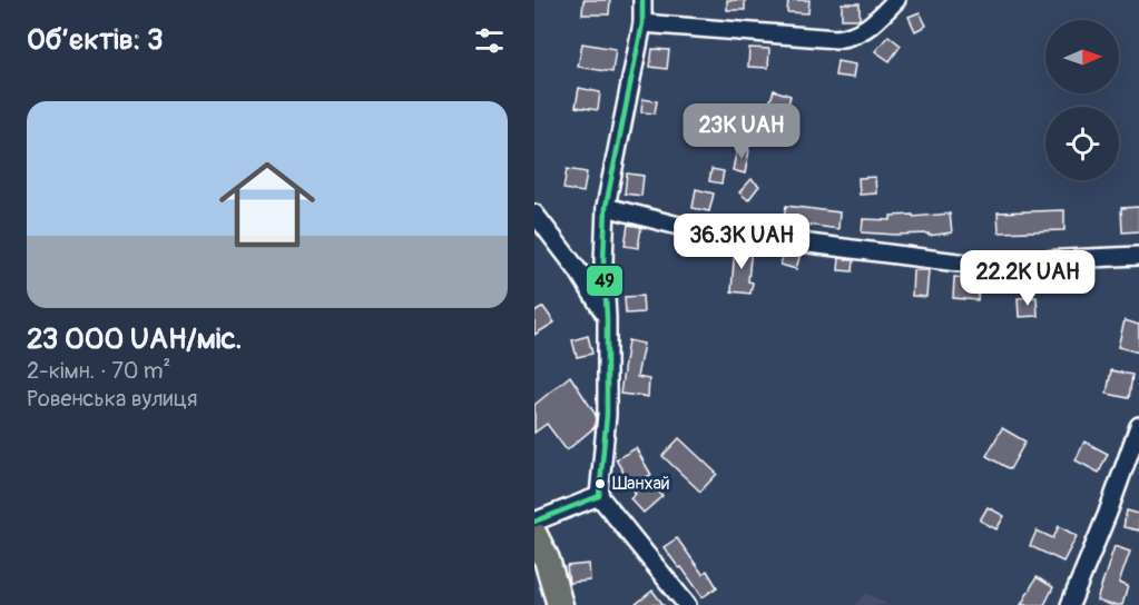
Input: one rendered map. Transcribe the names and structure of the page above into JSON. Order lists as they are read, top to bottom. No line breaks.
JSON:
{"places":["Шанхай"],"lines":["transit line 49"],"north":"right","page":{"heading":"Об’єктів: 3","list":[{"name":"23 000 UAH/міс.","note":"2-кімн. · 70 m² · Ровенська вулиця"}],"price":["23K UAH","36.3K UAH","22.2K UAH"]}}
